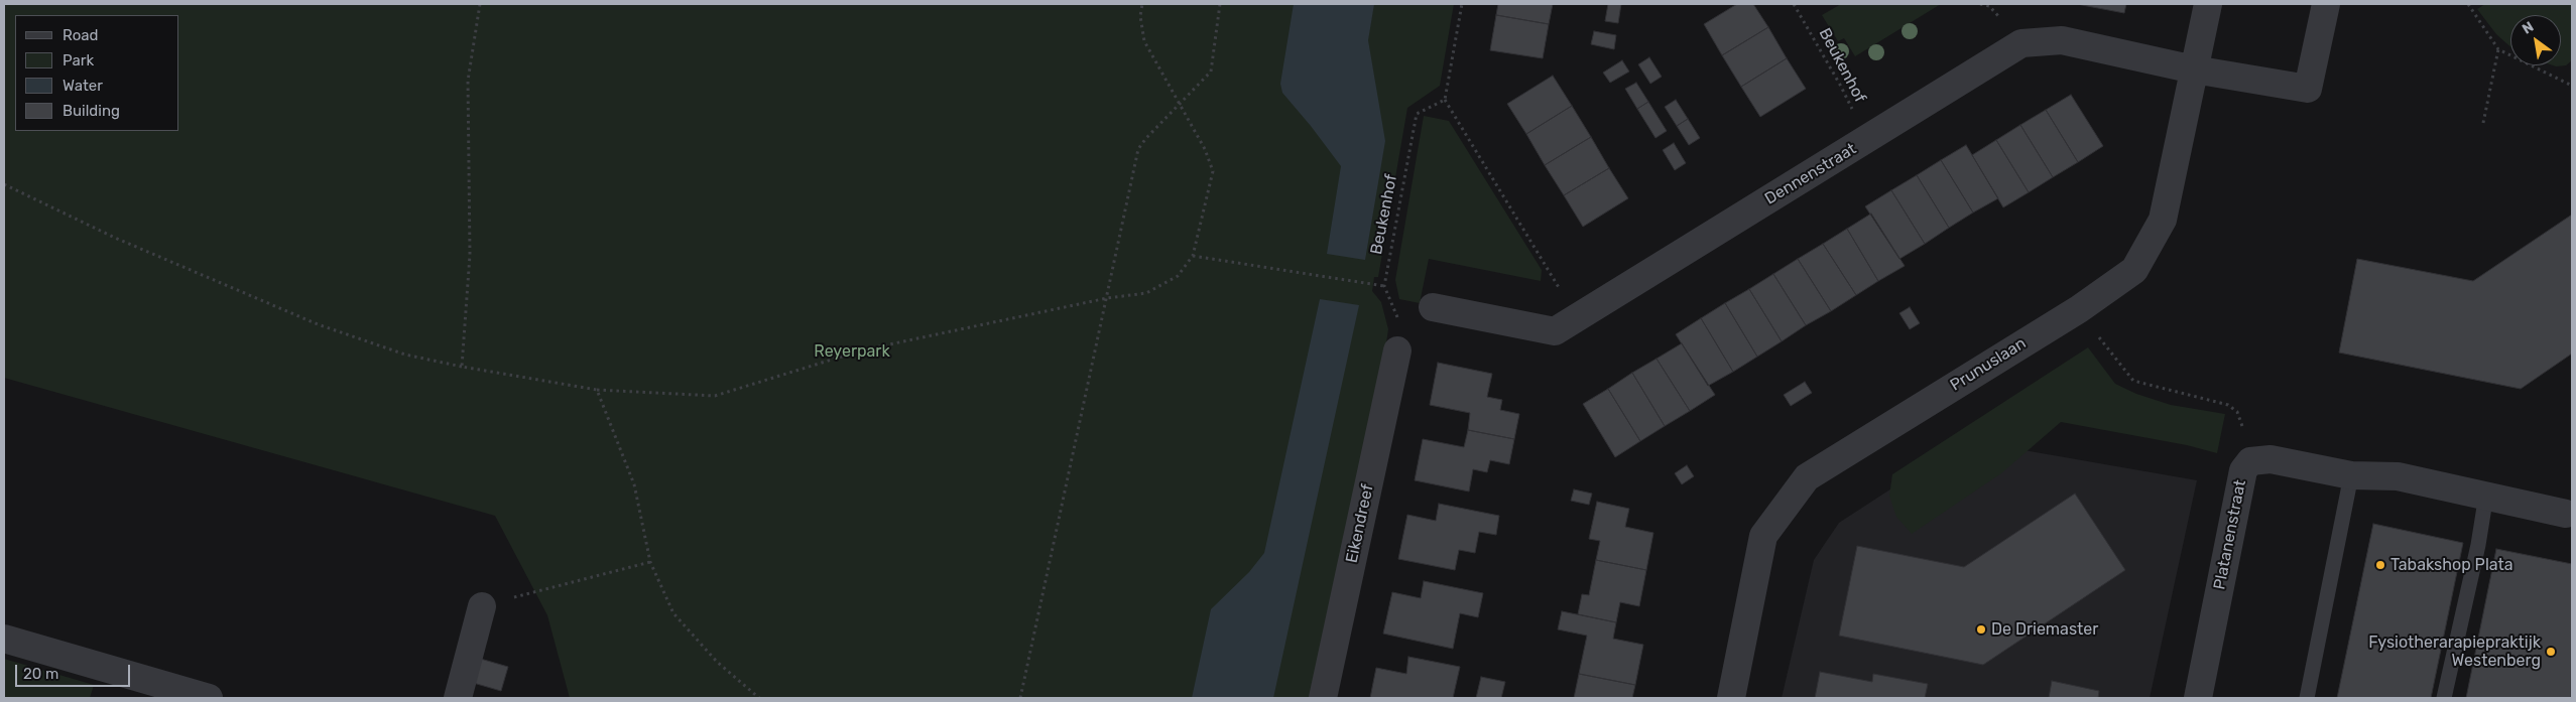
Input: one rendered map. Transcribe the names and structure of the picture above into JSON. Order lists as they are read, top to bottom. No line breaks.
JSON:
{"streets":{"street":["Dennenstraat","Prunuslaan","Eikendreef","Platanenstraat"],"path":["Beukenhof"]},"crossings":[["Beukenhof","Dennenstraat"],["Dennenstraat","Prunuslaan"]],"parks":["Reyerpark"],"places":["Tabakshop Plata","De Driemaster","Fysiotherarapiepraktijk Westenberg"],"legend":["Road","Park","Water","Building"],"scale_bar":"20 m","north":"top left"}
